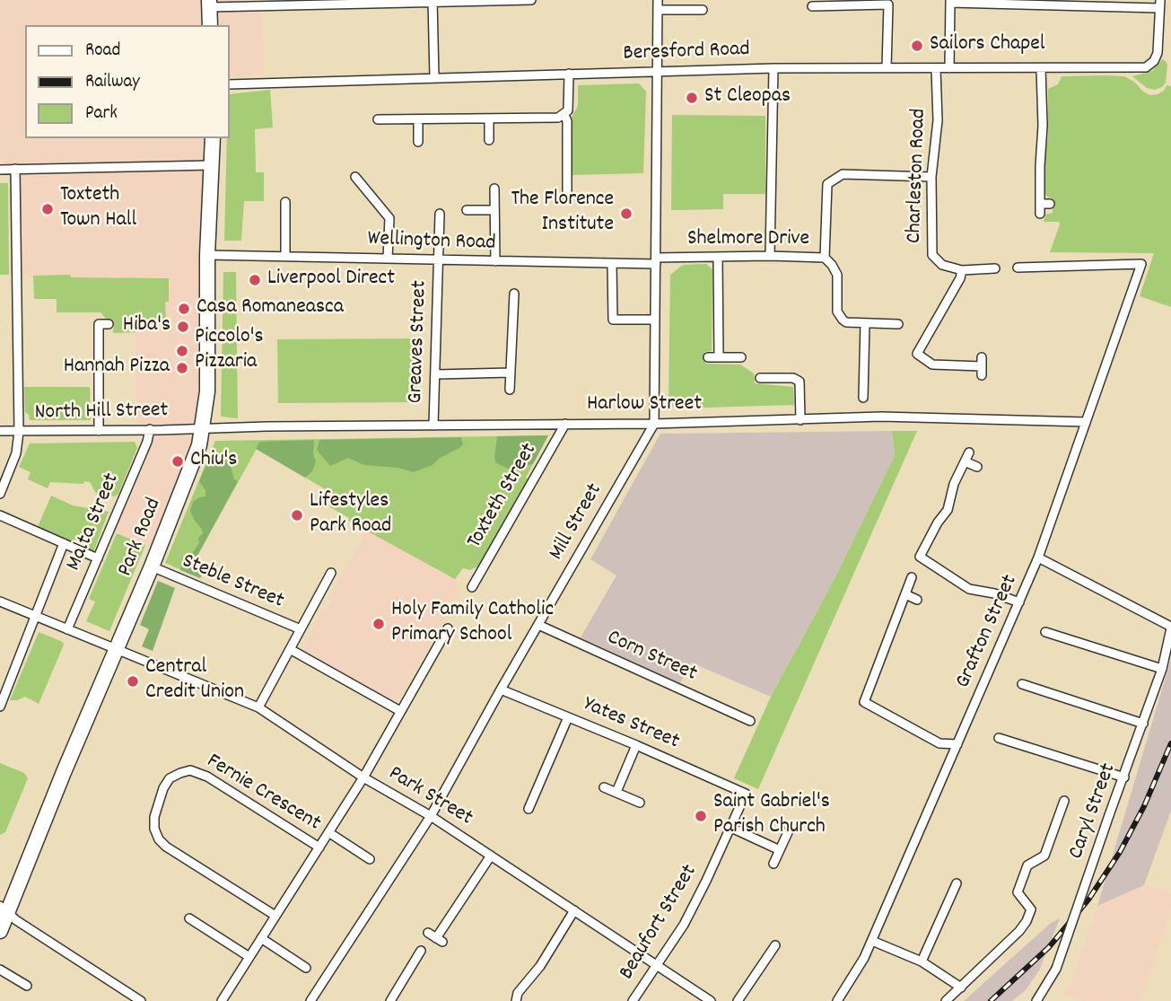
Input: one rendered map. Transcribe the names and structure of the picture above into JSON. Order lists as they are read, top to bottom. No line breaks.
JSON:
{"streets":{"highway":["Park Road"],"street":["Beresford Road","Charleston Road","Shelmore Drive","Wellington Road","Greaves Street","Harlow Street","North Hill Street","Toxteth Street","Malta Street","Mill Street","Steble Street","Grafton Street","Corn Street","Yates Street","Fernie Crescent","Park Street","Caryl Street","Beaufort Street"]},"crossings":[["Beresford Road","Charleston Road"],["Beresford Road","Mill Street"],["Shelmore Drive","Wellington Road"],["Shelmore Drive","Mill Street"],["Wellington Road","Greaves Street"],["Wellington Road","Mill Street"],["Wellington Road","Park Road"],["Greaves Street","Harlow Street"],["Harlow Street","North Hill Street"],["Harlow Street","Toxteth Street"],["Harlow Street","Mill Street"],["Harlow Street","Park Road"],["Harlow Street","Grafton Street"],["North Hill Street","Malta Street"],["North Hill Street","Park Road"],["Malta Street","Park Street"],["Mill Street","Corn Street"],["Mill Street","Yates Street"],["Mill Street","Park Street"],["Park Road","Steble Street"],["Park Road","Park Street"],["Yates Street","Beaufort Street"],["Park Street","Beaufort Street"]],"places":["Sailors Chapel","St Cleopas","Toxteth Town Hall","The Florence Institute","Liverpool Direct","Casa Romaneasca","Hiba's","Piccolo's Pizzaria","Hannah Pizza","Chiu's","Lifestyles Park Road","Holy Family Catholic Primary School","Central Credit Union","Saint Gabriel's Parish Church"],"legend":["Road","Railway","Park"]}
